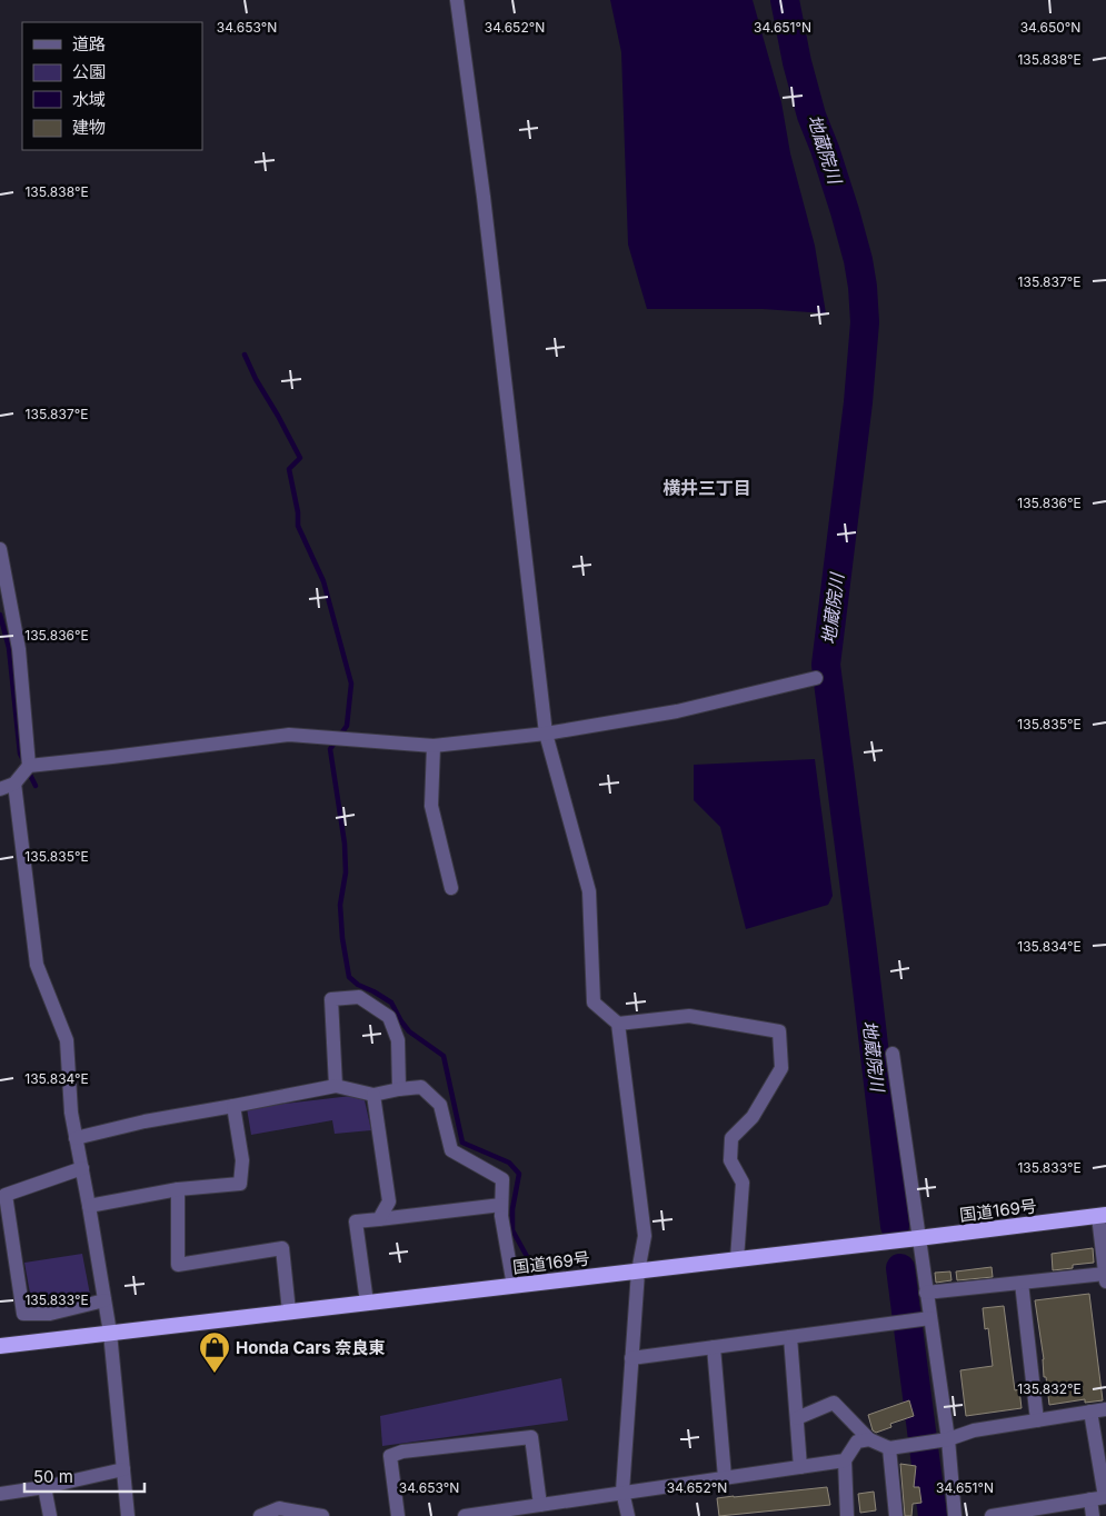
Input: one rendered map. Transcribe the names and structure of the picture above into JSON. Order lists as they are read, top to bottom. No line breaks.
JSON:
{"streets":{"highway":["国道169号"]},"districts":["横井三丁目"],"water":["地蔵院川"],"places":{"shop":["Honda Cars 奈良東"]},"legend":["道路","公園","水域","建物"],"scale_bar":"50 m","coordinates":["34.653°N","34.652°N","34.651°N","34.650°N","135.838°E","135.837°E","135.836°E","135.835°E","135.834°E","135.833°E","135.832°E"]}
